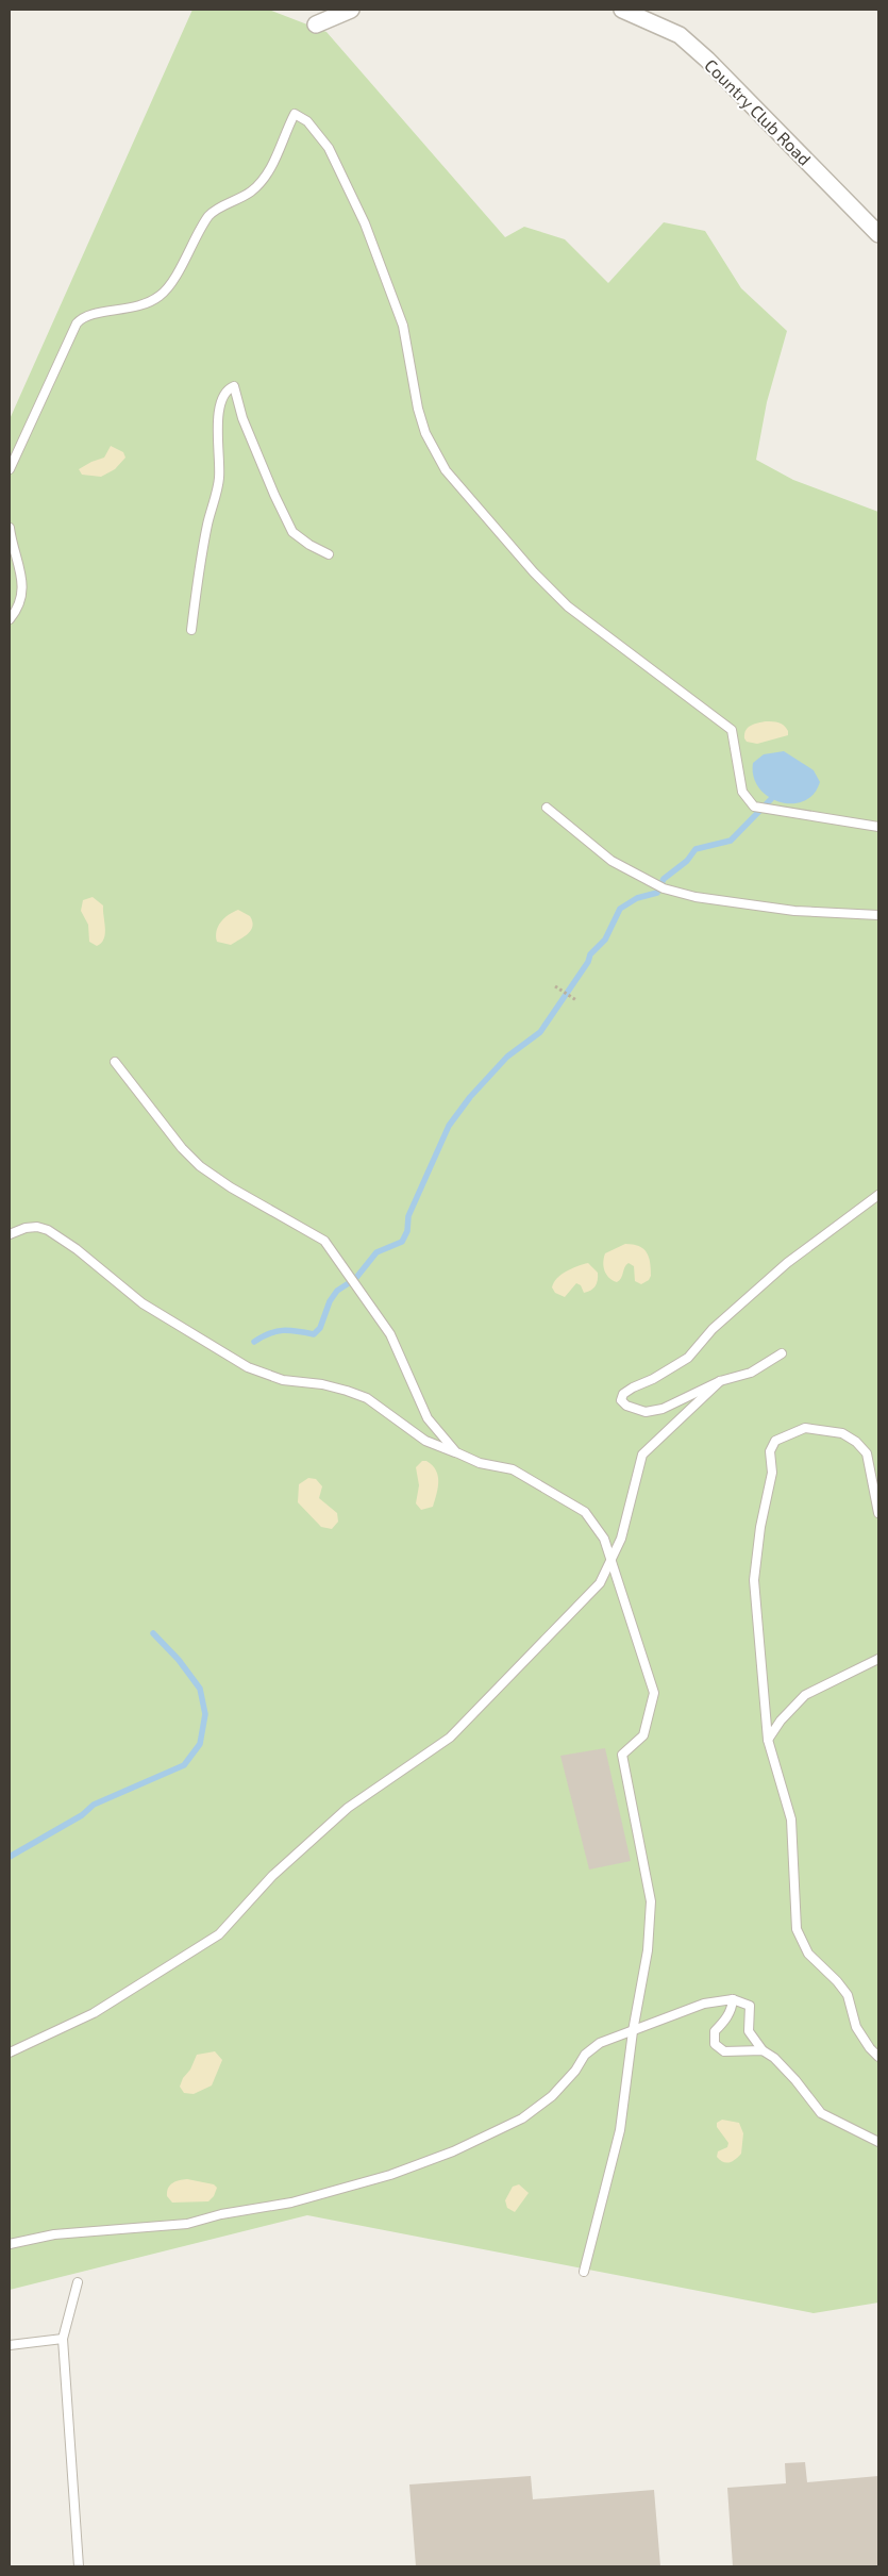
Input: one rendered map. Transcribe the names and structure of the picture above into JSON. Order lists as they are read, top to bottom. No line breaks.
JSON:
{"streets":{"street":["Country Club Road"]}}
